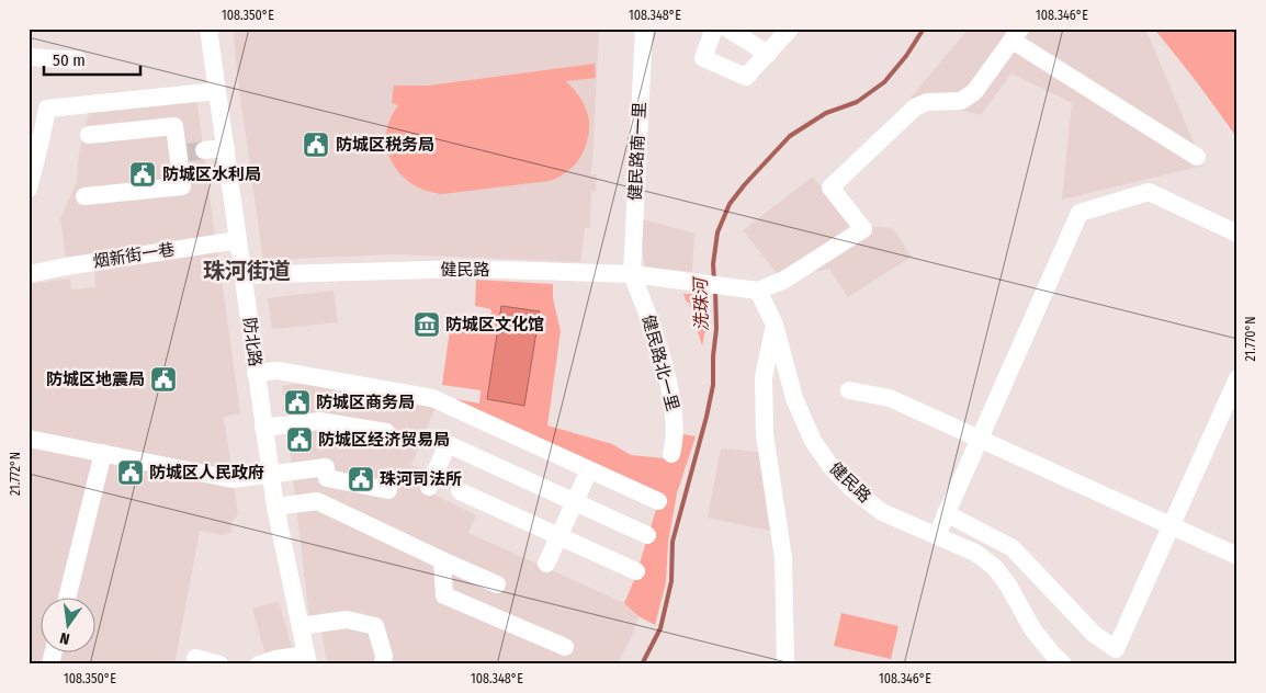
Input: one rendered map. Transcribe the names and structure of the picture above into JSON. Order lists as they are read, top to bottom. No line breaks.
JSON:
{"streets":{"street":["健民路南一里","烟新街一巷","健民路","防北路","健民路北一里"]},"crossings":[["健民路南一里","健民路"],["健民路南一里","健民路北一里"],["烟新街一巷","防北路"],["健民路","防北路"],["健民路","健民路北一里"]],"districts":["珠河街道"],"water":["洗珠河"],"places":{"public building":["防城区税务局","防城区水利局","防城区地震局","防城区商务局","防城区经济贸易局","防城区人民政府","珠河司法所"],"museum":["防城区文化馆"]},"scale_bar":"50 m","north":"bottom","coordinates":["108.350°E","108.348°E","108.346°E","21.770°N","21.772°N"]}
